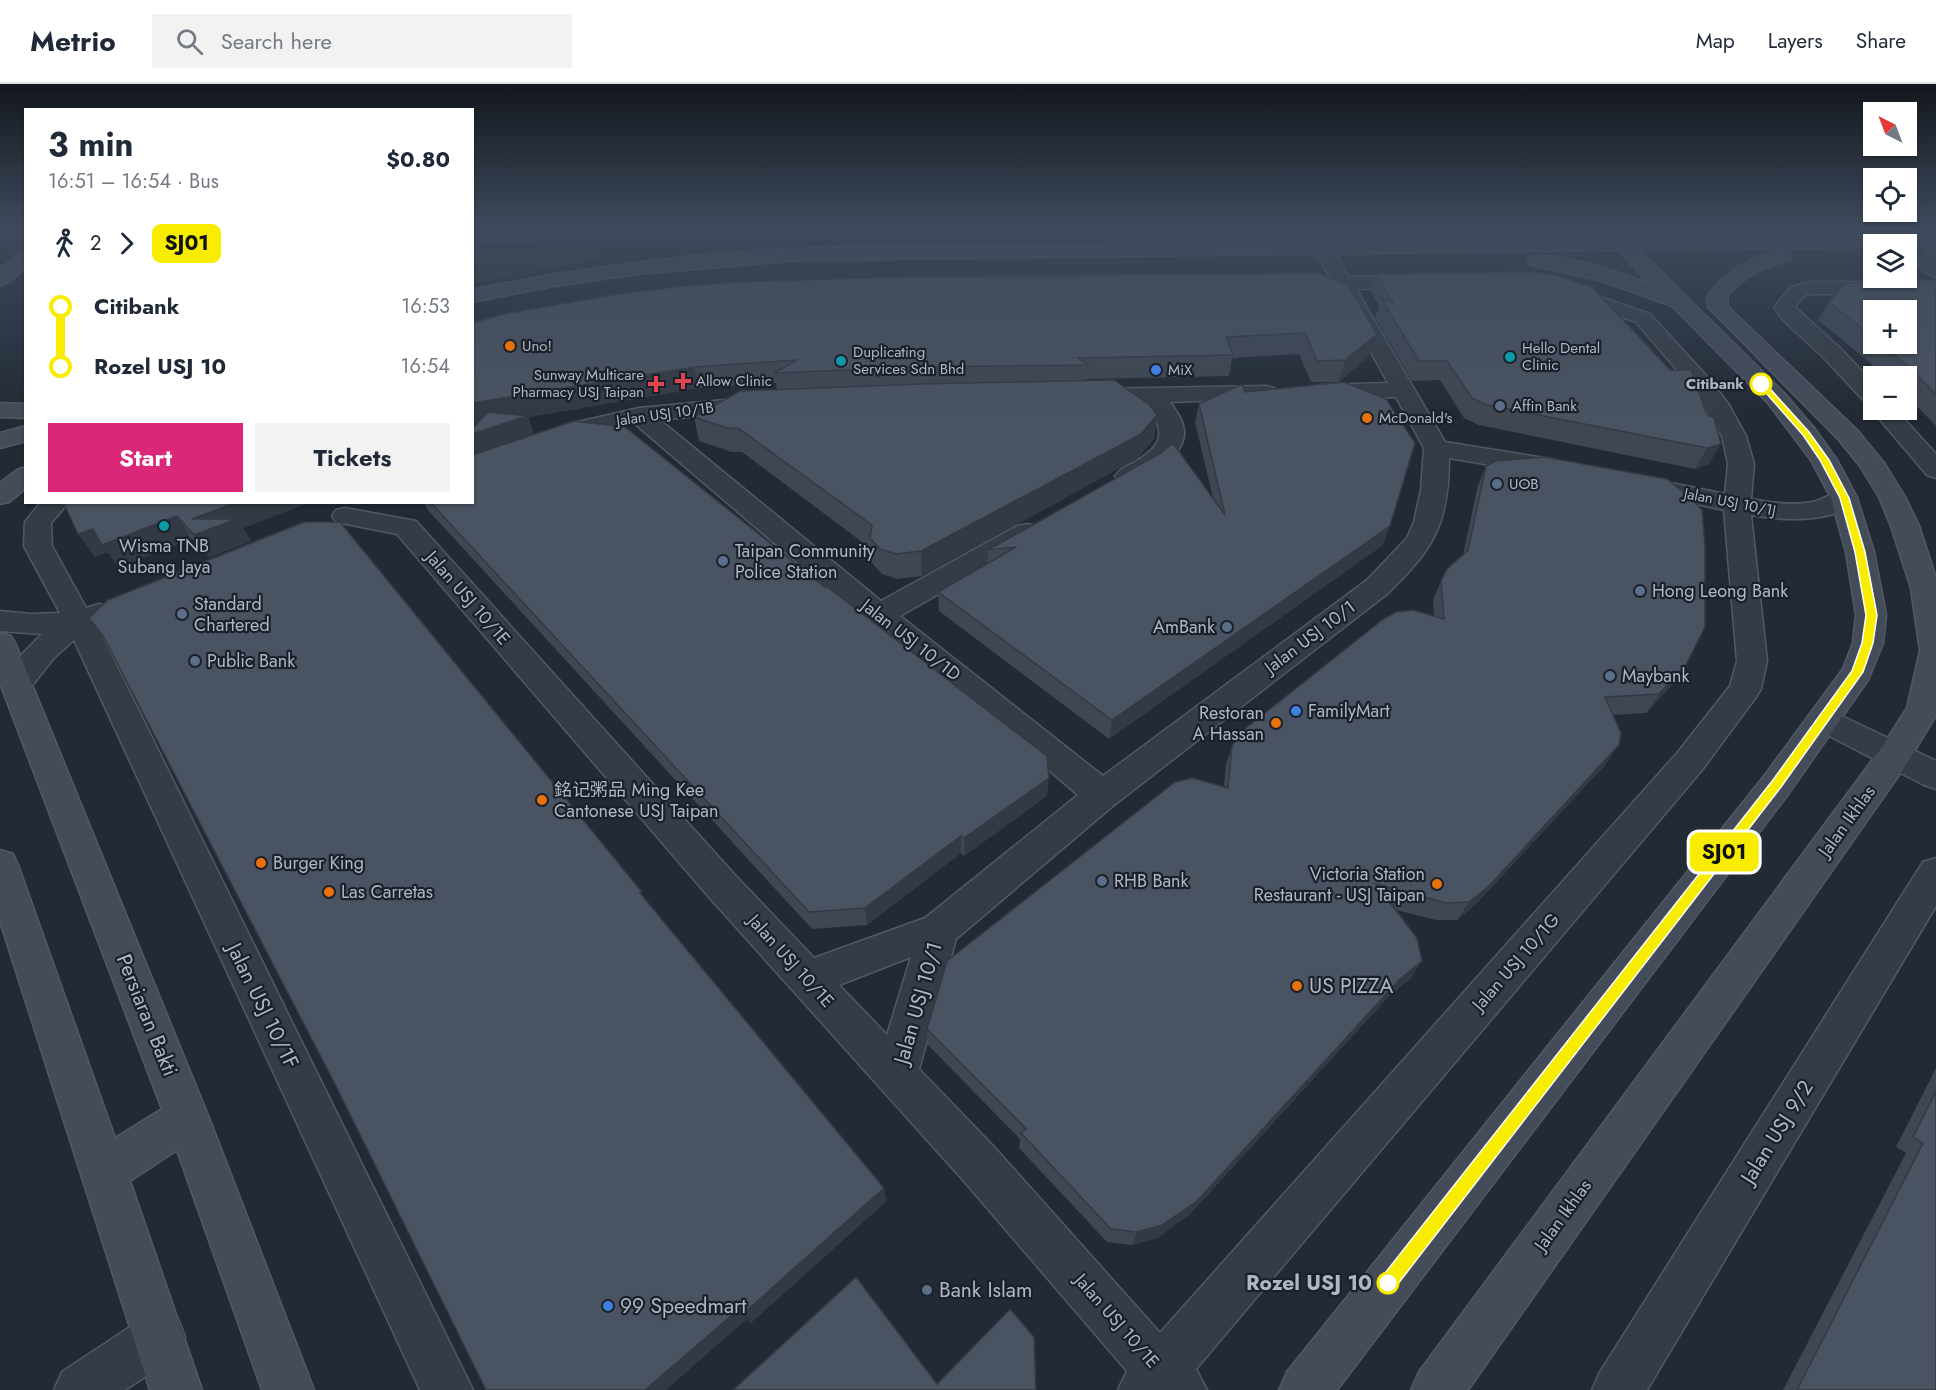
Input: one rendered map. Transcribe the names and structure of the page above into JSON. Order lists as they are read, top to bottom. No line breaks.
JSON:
{"streets":{"street":["Jalan USJ 10/1B","Jalan USJ 10/1J","Jalan USJ 10/1E","Jalan USJ 10/1","Jalan USJ 10/1D","Jalan Ikhlas","Jalan USJ 10/1G","Jalan USJ 10/1F","Persiaran Bakti","Jalan USJ 9/2"]},"crossings":[["Jalan USJ 10/1B","Jalan USJ 10/1D"],["Jalan USJ 10/1J","Jalan Ikhlas"],["Jalan USJ 10/1J","Jalan USJ 10/1G"],["Jalan USJ 10/1E","Jalan USJ 10/1"],["Jalan USJ 10/1E","Jalan USJ 10/1G"],["Jalan USJ 10/1","Jalan USJ 10/1D"]],"places":{"other":["Uno!","Hello Dental Clinic","Duplicating Services Sdn Bhd","MiX","Citibank","Affin Bank","McDonald's","UOB","Wisma TNB Subang Jaya","Taipan Community Police Station","Hong Leong Bank","Standard Chartered","AmBank","Public Bank","Maybank","FamilyMart","Restoran A Hassan","銘记粥品 Ming Kee Cantonese USJ Taipan","Burger King","RHB Bank","Victoria Station Restaurant - USJ Taipan","Las Carretas","US PIZZA","Rozel USJ 10","Bank Islam","99 Speedmart"],"health":["Allow Clinic","Sunway Multicare Pharmacy USJ Taipan"]},"lines":["bus line SJ01"],"north":"top left","page":{"header":"Metrio","search":"Search here","nav":["Map","Layers","Share"],"on_map":"SJ01","map_buttons":["+","−"],"heading":["3 min","16:51 – 16:54 · Bus","$0.80"],"legs":["2","SJ01"],"list":[{"name":"Citibank","value":"16:53"},{"name":"Rozel USJ 10","value":"16:54"}],"buttons":["Start","Tickets"]}}
